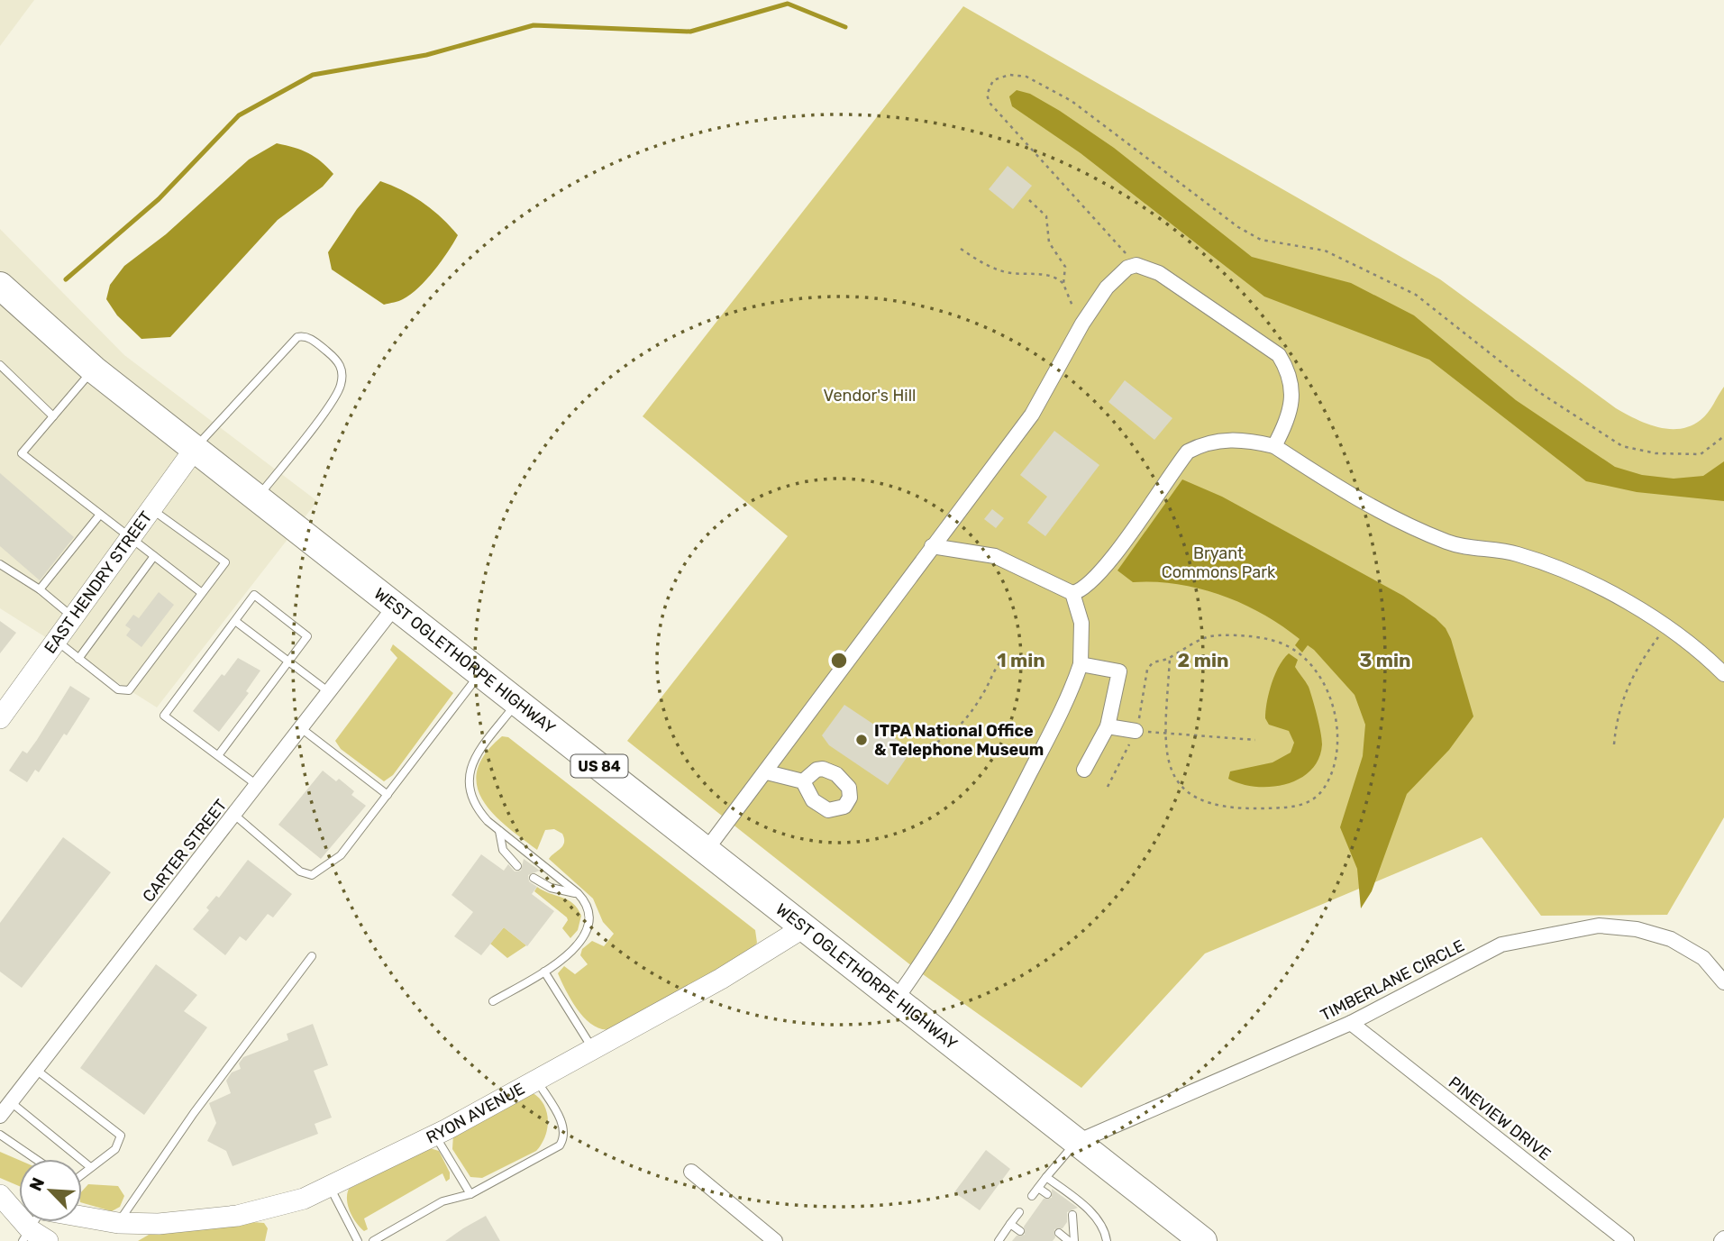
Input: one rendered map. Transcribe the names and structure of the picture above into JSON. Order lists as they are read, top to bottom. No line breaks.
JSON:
{"streets":{"highway":["WEST OGLETHORPE HIGHWAY","US 84"],"street":["EAST HENDRY STREET","CARTER STREET","TIMBERLANE CIRCLE","RYON AVENUE","PINEVIEW DRIVE"]},"crossings":[["EAST HENDRY STREET","WEST OGLETHORPE HIGHWAY"],["WEST OGLETHORPE HIGHWAY","CARTER STREET"],["WEST OGLETHORPE HIGHWAY","TIMBERLANE CIRCLE"],["WEST OGLETHORPE HIGHWAY","RYON AVENUE"],["TIMBERLANE CIRCLE","PINEVIEW DRIVE"]],"parks":["Vendor's Hill","Bryant Commons Park"],"places":["ITPA National Office & Telephone Museum"],"north":"top left","rings":["1 min","2 min","3 min"]}
